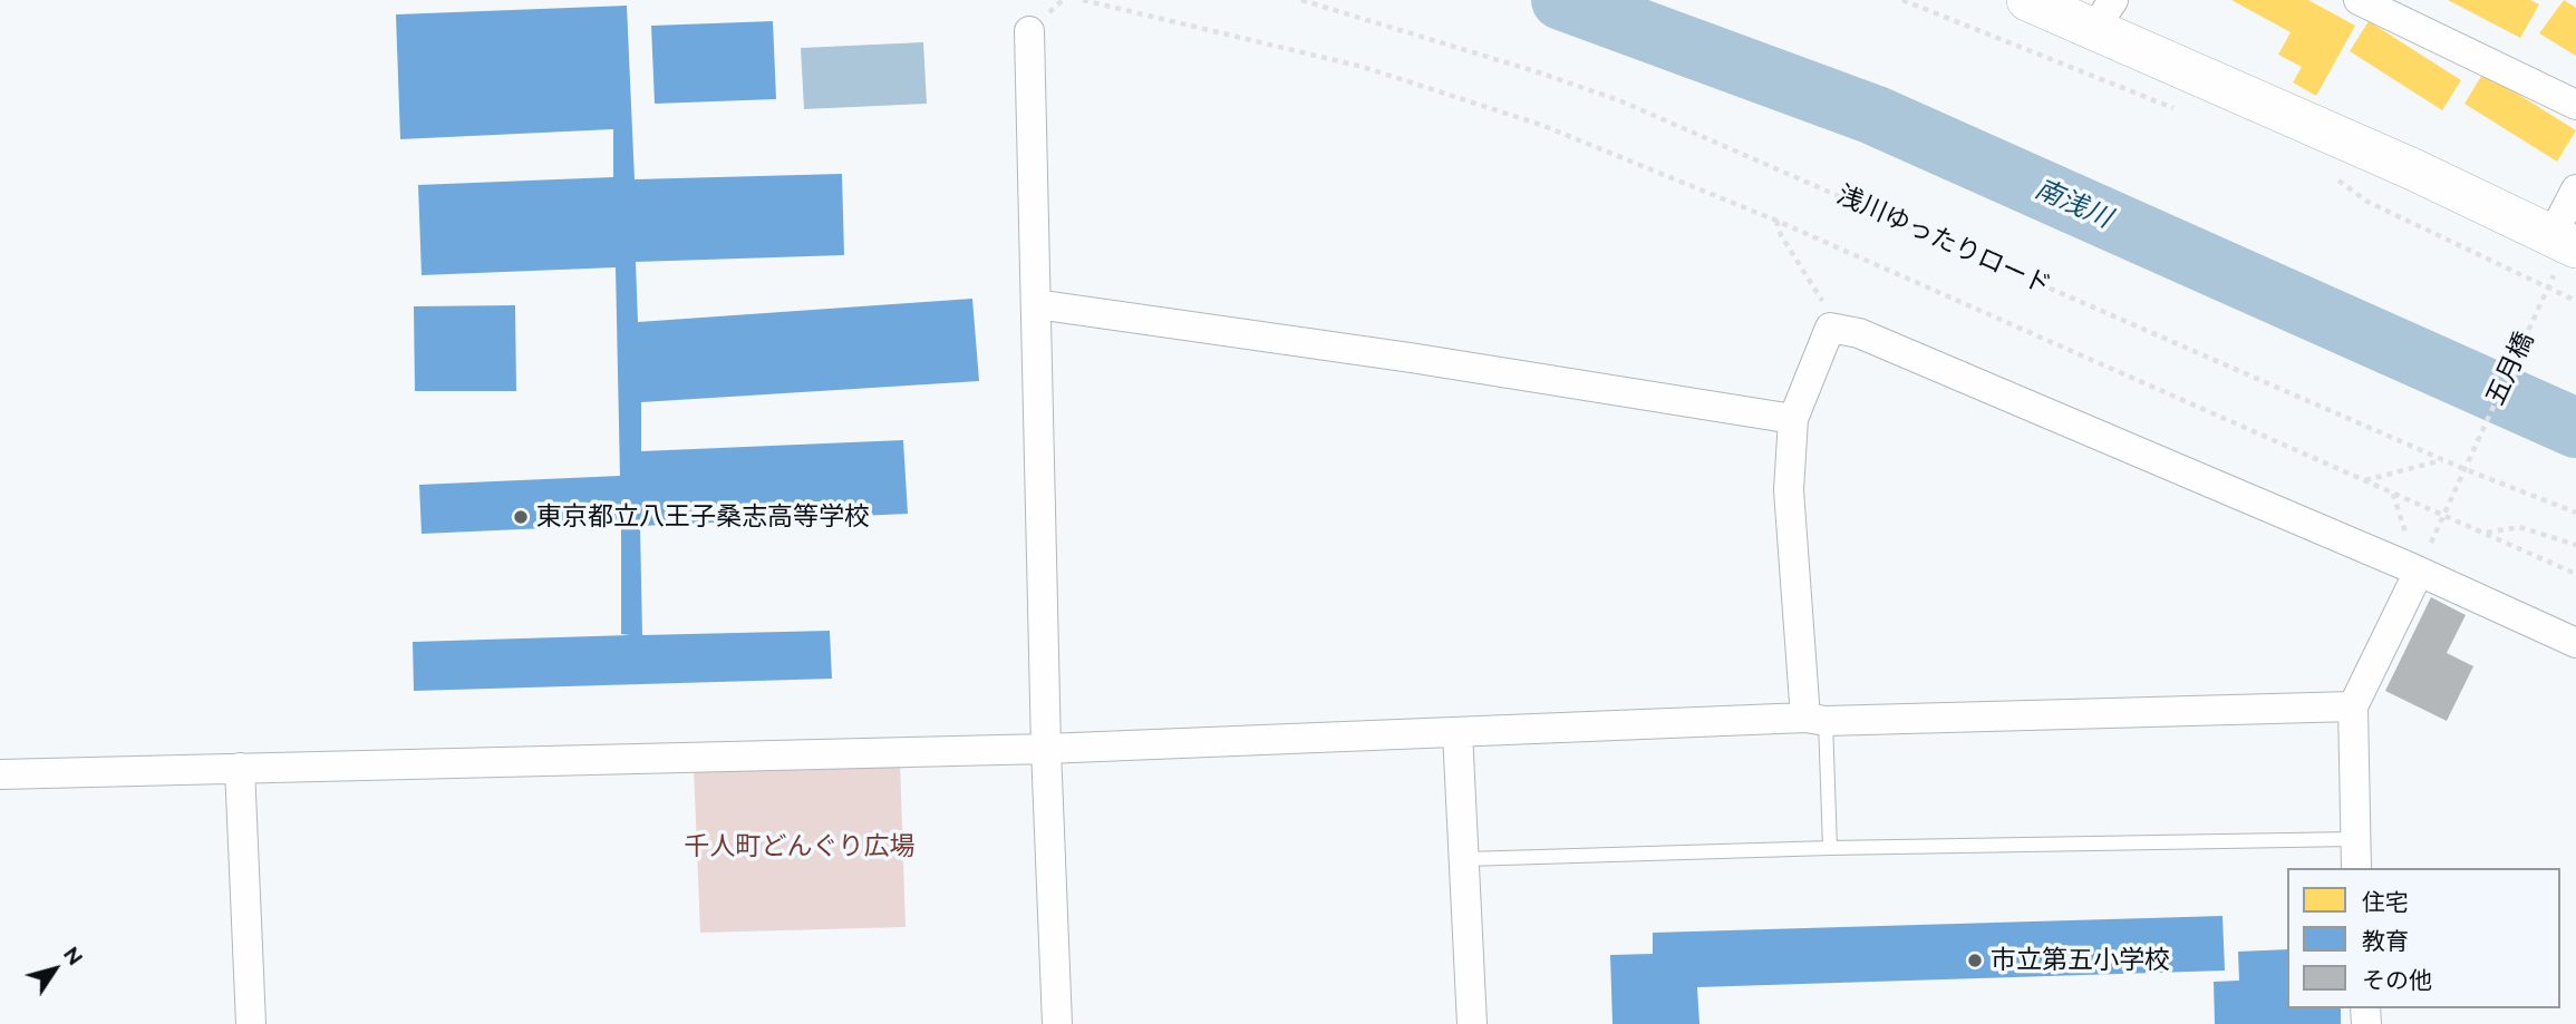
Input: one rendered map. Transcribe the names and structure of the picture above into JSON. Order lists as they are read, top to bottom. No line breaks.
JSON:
{"streets":{"path":["浅川ゆったりロード","五月橋"]},"crossings":[["浅川ゆったりロード","五月橋"]],"water":["南浅川"],"parks":["千人町どんぐり広場"],"places":["東京都立八王子桑志高等学校","市立第五小学校"],"legend":["住宅","教育","その他"],"north":"top right"}
